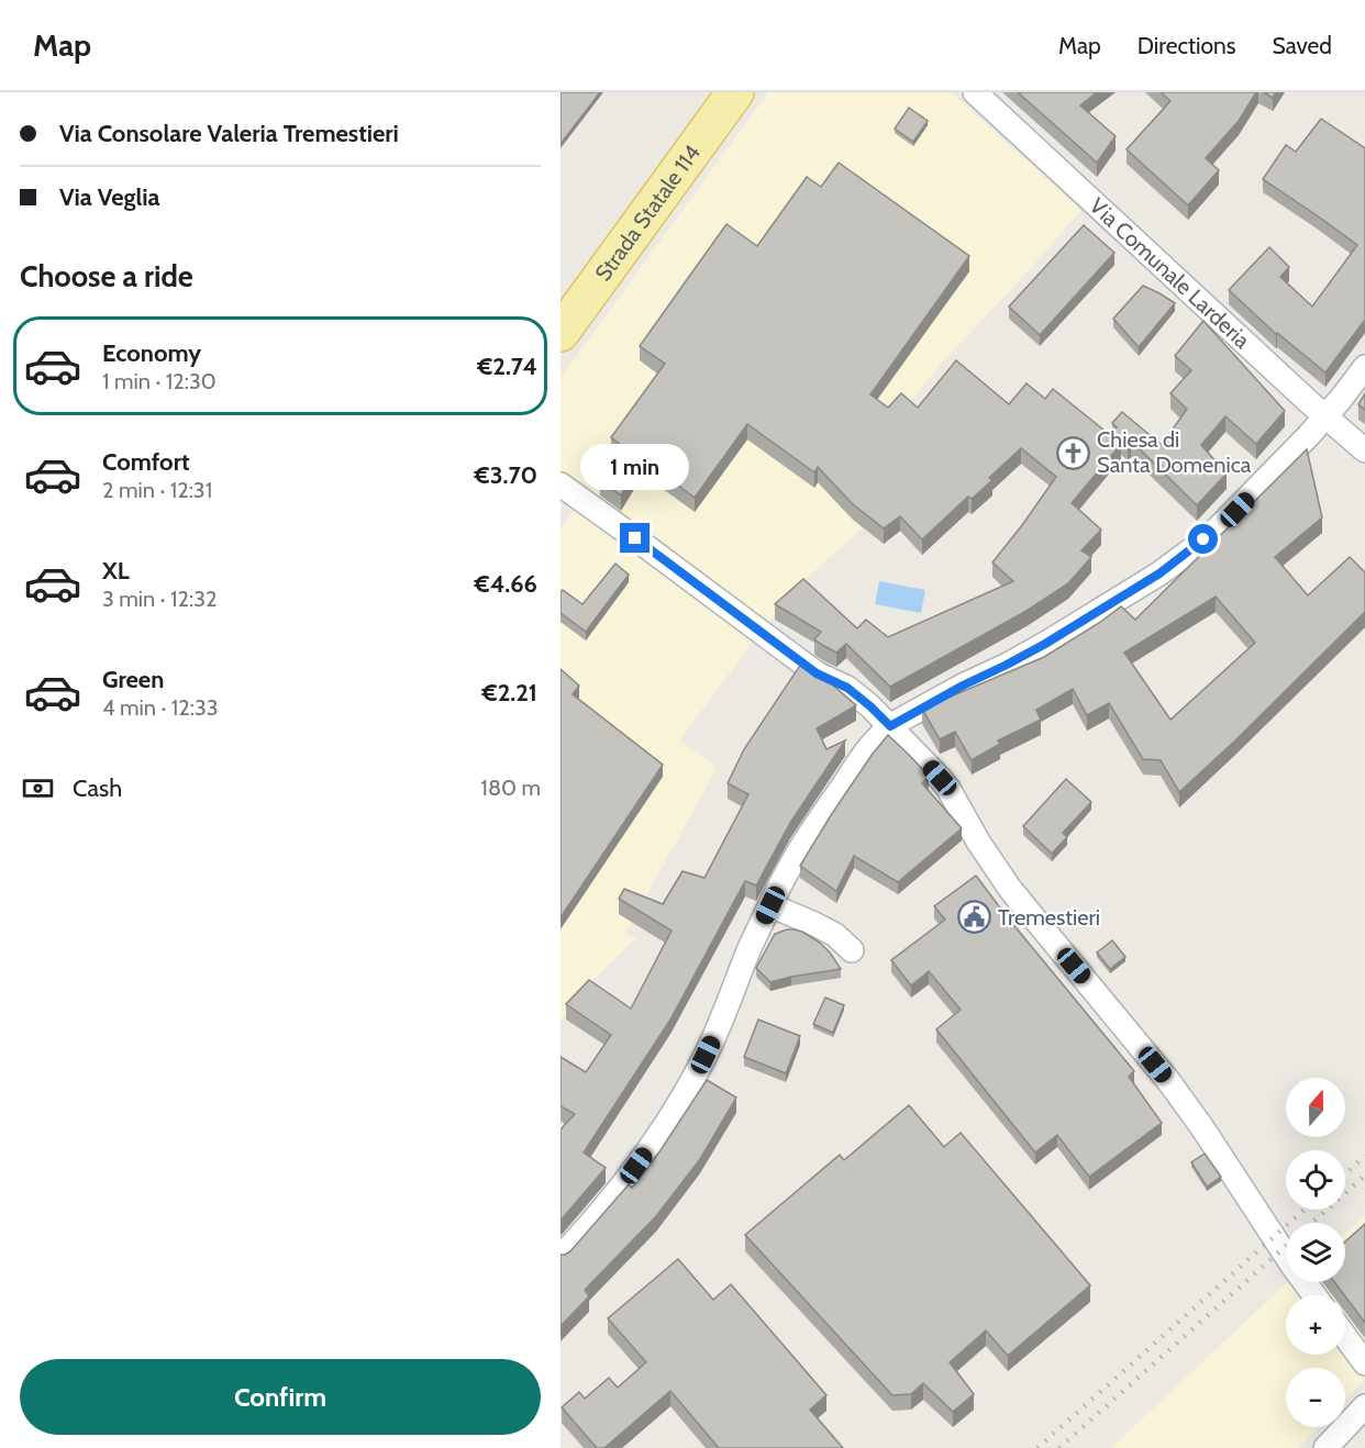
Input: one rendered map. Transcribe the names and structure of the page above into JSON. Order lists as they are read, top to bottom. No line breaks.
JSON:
{"streets":{"main road":["Strada Statale 114"],"street":["Via Comunale Larderia"]},"places":{"church":["Chiesa di Santa Domenica"],"public building":["Tremestieri"]},"north":"top","page":{"header":"Map","nav":["Map","Directions","Saved"],"banner":["Via Consolare Valeria Tremestieri","Via Veglia"],"heading":"Choose a ride","list":[{"name":"Economy","note":"1 min · 12:30","value":"€2.74"},{"name":"Comfort","note":"2 min · 12:31","value":"€3.70"},{"name":"XL","note":"3 min · 12:32","value":"€4.66"},{"name":"Green","note":"4 min · 12:33","value":"€2.21"}],"bubble":"1 min","pay":["Cash","180 m"],"map_buttons":["+","−"],"buttons":"Confirm"}}
